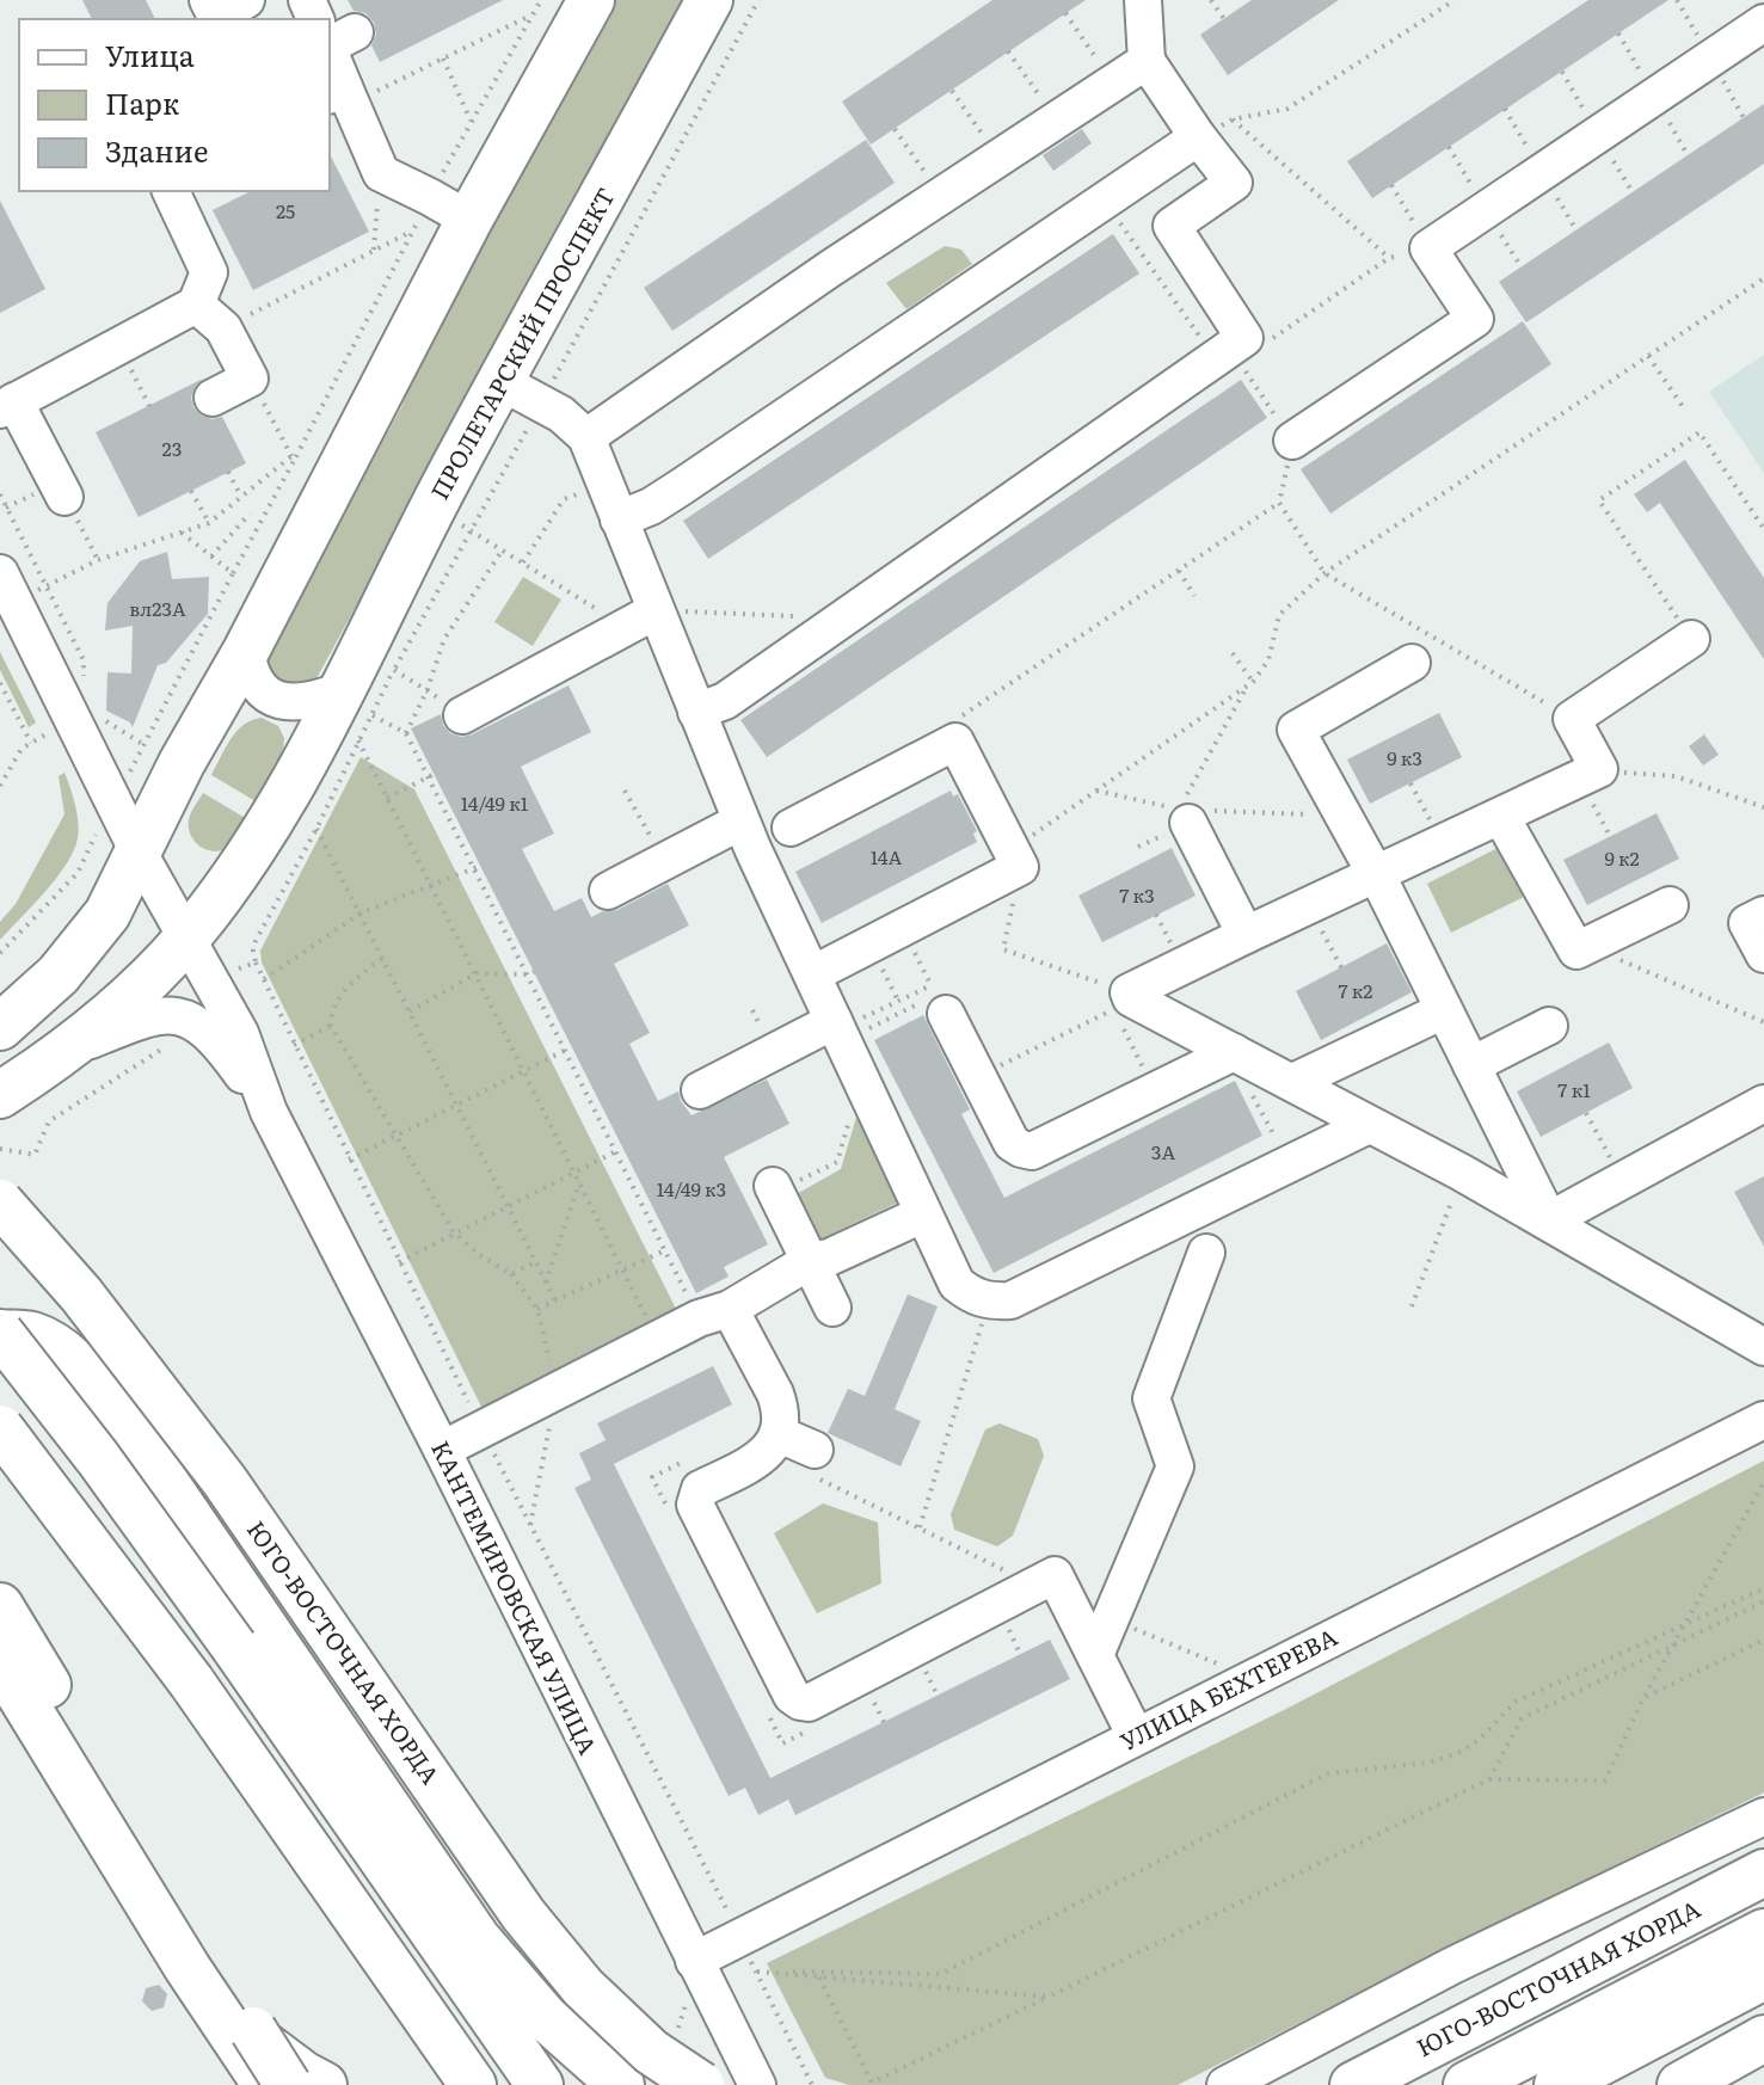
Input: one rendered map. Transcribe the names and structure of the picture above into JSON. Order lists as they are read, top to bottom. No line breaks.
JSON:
{"streets":{"main road":["ПРОЛЕТАРСКИЙ ПРОСПЕКТ","ЮГО-ВОСТОЧНАЯ ХОРДА"],"street":["КАНТЕМИРОВСКАЯ УЛИЦА","УЛИЦА БЕХТЕРЕВА"]},"crossings":[["ПРОЛЕТАРСКИЙ ПРОСПЕКТ","КАНТЕМИРОВСКАЯ УЛИЦА"],["КАНТЕМИРОВСКАЯ УЛИЦА","УЛИЦА БЕХТЕРЕВА"]],"house_numbers":["25","23","вл23А","9 к3","14/49 к1","14А","9 к2","7 к3","7 к2","7 к1","3А","14/49 к3"],"legend":["Улица","Парк","Здание"]}
